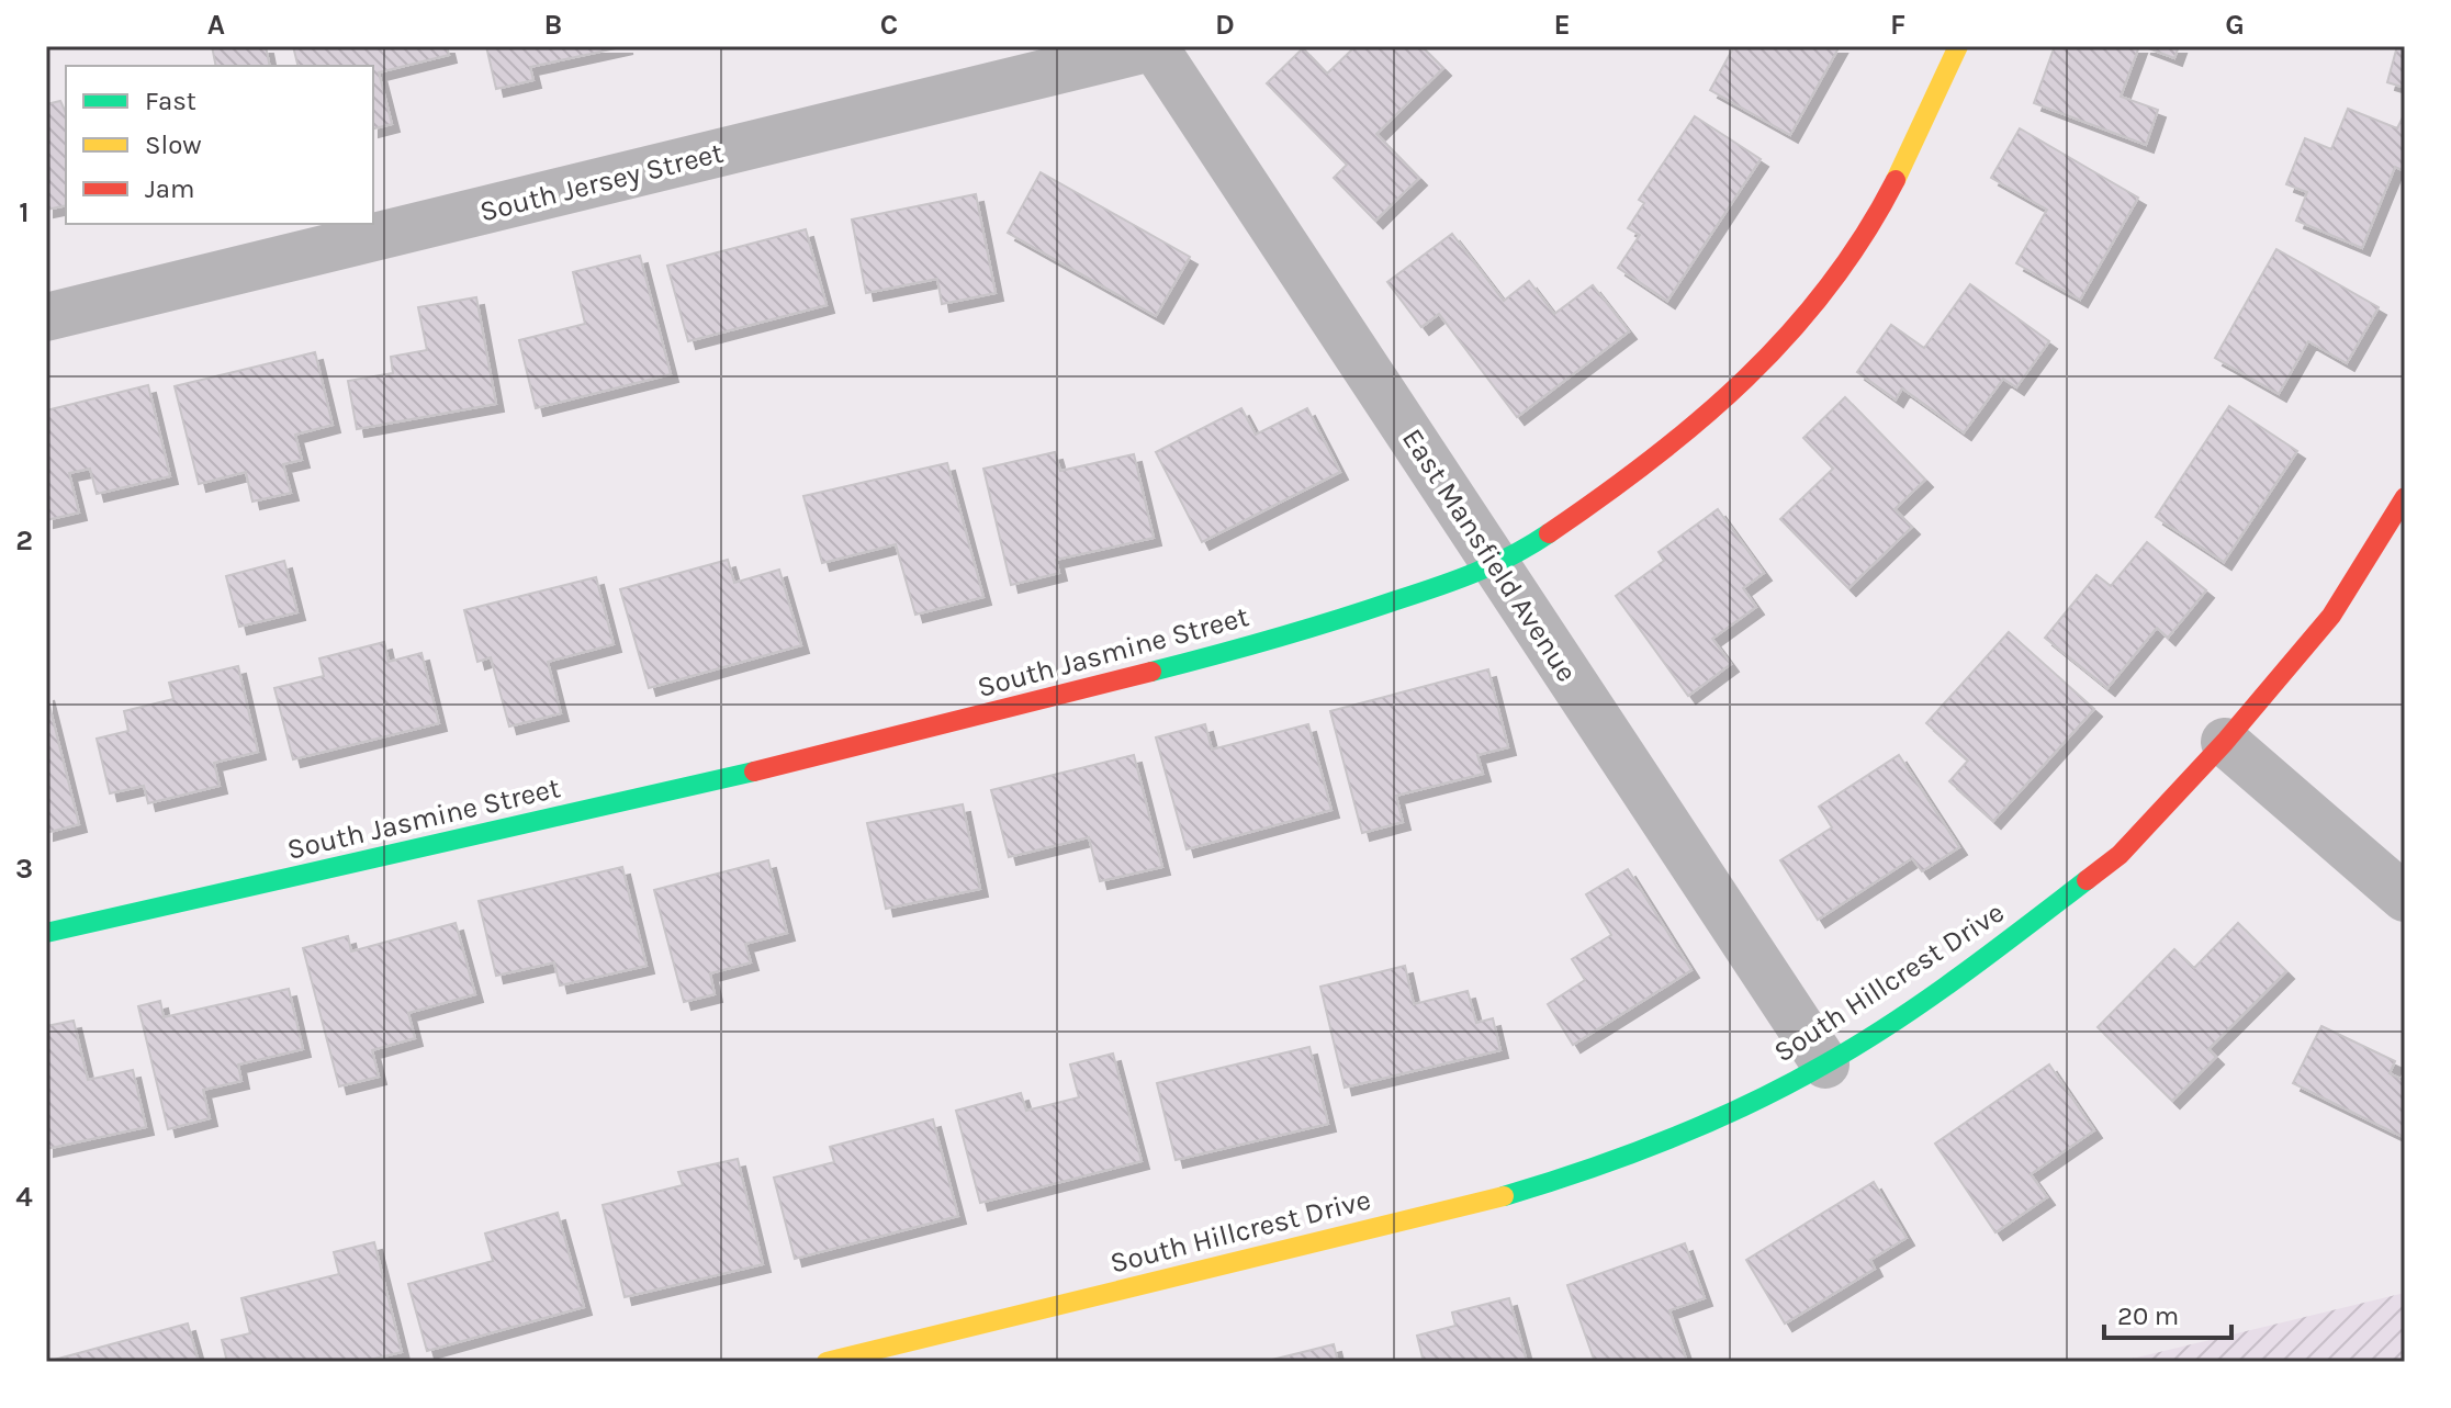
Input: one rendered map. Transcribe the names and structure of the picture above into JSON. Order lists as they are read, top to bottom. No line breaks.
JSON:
{"streets":{"street":["South Jersey Street","East Mansfield Avenue","South Jasmine Street","South Hillcrest Drive"]},"crossings":[["South Jersey Street","East Mansfield Avenue"],["East Mansfield Avenue","South Jasmine Street"],["East Mansfield Avenue","South Hillcrest Drive"]],"legend":["Fast","Slow","Jam"],"scale_bar":"20 m","grid":{"columns":["A","B","C","D","E","F","G"],"rows":["1","2","3","4"]}}
